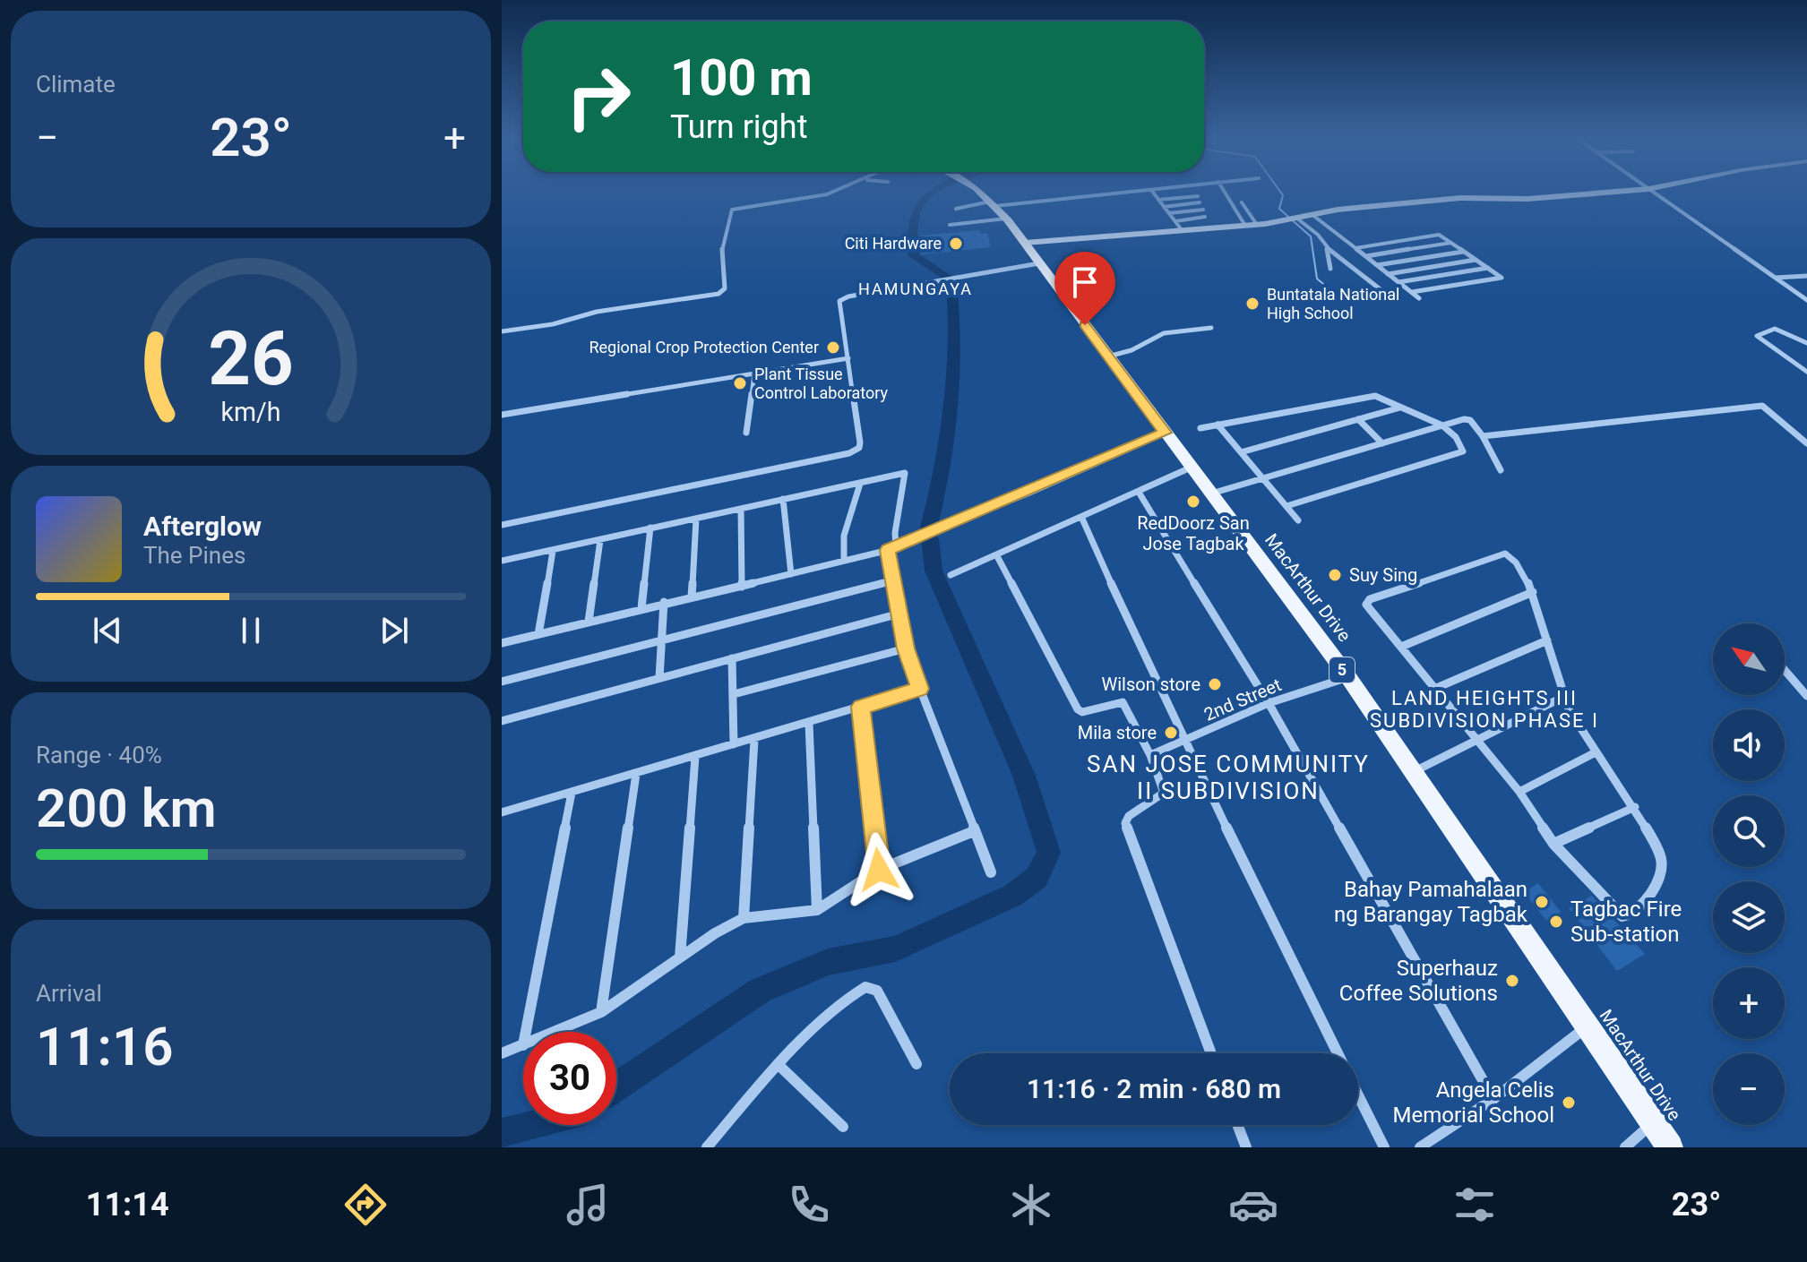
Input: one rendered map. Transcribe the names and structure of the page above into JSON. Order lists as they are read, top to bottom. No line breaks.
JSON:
{"streets":{"main road":["MacArthur Drive","5"],"street":["2nd Street"]},"crossings":[["MacArthur Drive","5"],["MacArthur Drive","2nd Street"]],"districts":["HAMUNGAYA","LAND HEIGHTS III SUBDIVISION PHASE I","SAN JOSE COMMUNITY II SUBDIVISION"],"places":["Citi Hardware","Buntatala National High School","Regional Crop Protection Center","Plant Tissue Control Laboratory","RedDoorz San Jose Tagbak","Suy Sing","Wilson store","Mila store","Bahay Pamahalaan ng Barangay Tagbak","Tagbac Fire Sub-station","Superhauz Coffee Solutions","Angela Celis Memorial School"],"north":"top left","page":{"tile":["Climate",["Range · 40%","200 km"],["Arrival","11:16"]],"turn":["100 m","Turn right"],"heat":["−","23°","+"],"song":["Afterglow","The Pines"],"map_buttons":["+","−"],"limit":"30","trip":"11:16 · 2 min · 680 m","tabs":["11:14","23°"],"gauge":["26","km/h"]}}
